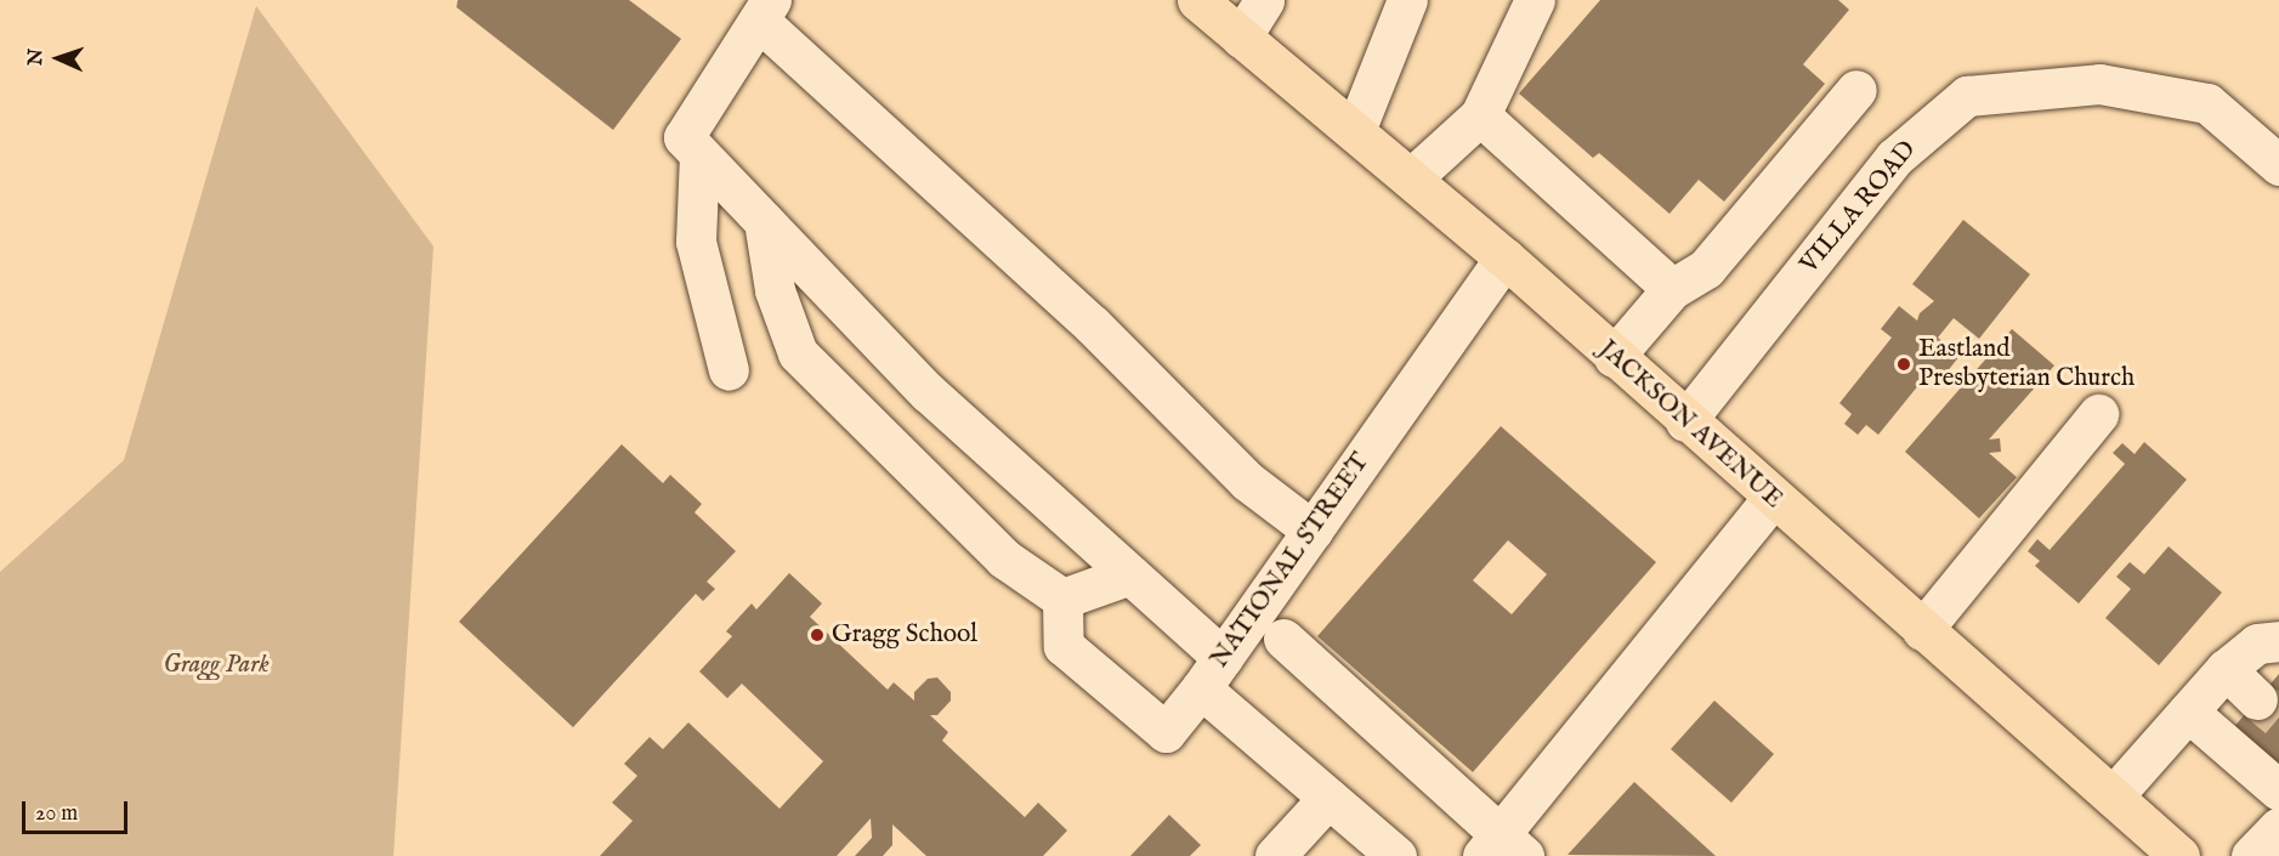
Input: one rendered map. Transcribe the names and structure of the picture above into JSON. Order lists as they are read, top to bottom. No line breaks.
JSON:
{"streets":{"main road":["JACKSON AVENUE"],"street":["VILLA ROAD","NATIONAL STREET"]},"crossings":[["VILLA ROAD","JACKSON AVENUE"],["JACKSON AVENUE","NATIONAL STREET"]],"parks":["Gragg Park"],"places":["Eastland Presbyterian Church","Gragg School"],"scale_bar":"20 m","north":"left"}
